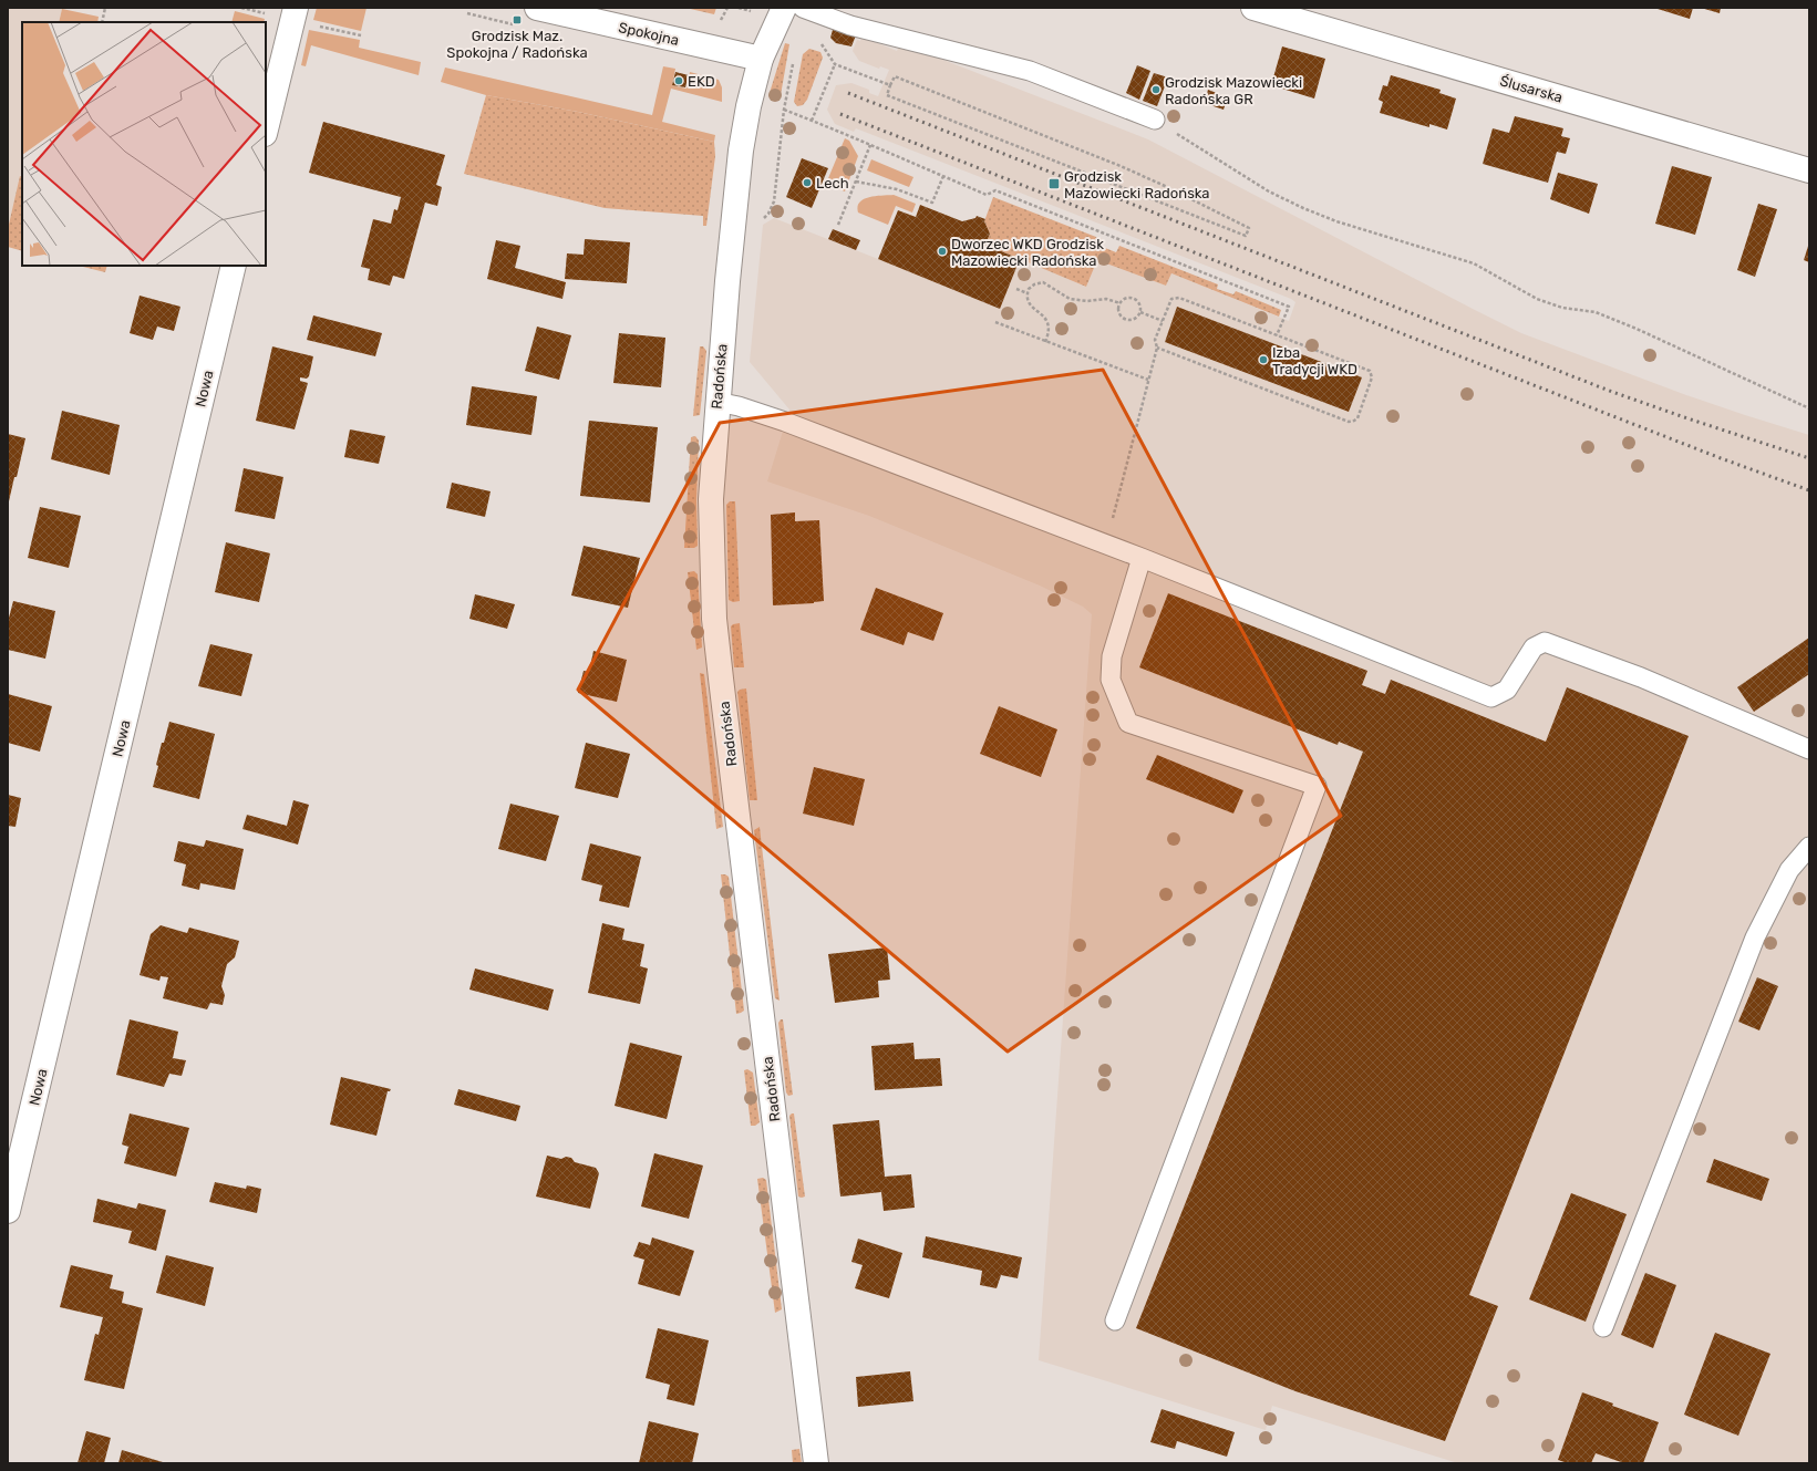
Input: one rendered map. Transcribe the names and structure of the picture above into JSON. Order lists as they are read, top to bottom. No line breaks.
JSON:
{"streets":{"street":["Spokojna","Ślusarska","Radońska","Nowa"]},"crossings":[["Spokojna","Radońska"]],"places":{"transit":["Grodzisk Maz. Spokojna / Radońska","Grodzisk Mazowiecki Radońska"],"other":["EKD","Grodzisk Mazowiecki Radońska GR","Lech","Dworzec WKD Grodzisk Mazowiecki Radońska","Izba Tradycji WKD"]}}
